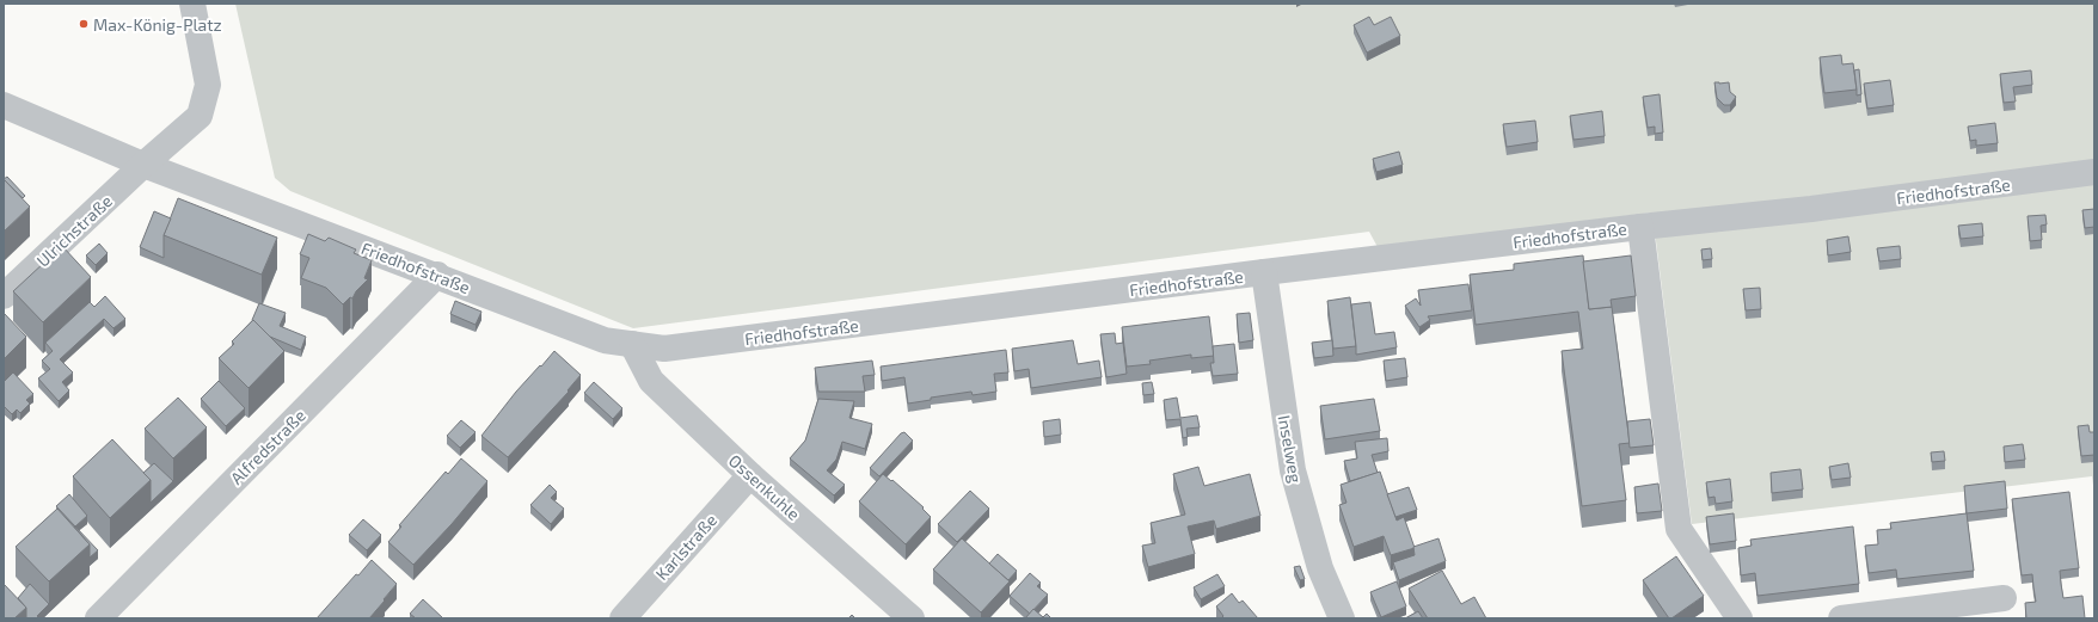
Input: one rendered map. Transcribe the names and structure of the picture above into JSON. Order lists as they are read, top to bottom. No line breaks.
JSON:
{"streets":{"street":["Friedhofstraße","Ulrichstraße","Alfredstraße","Inselweg","Ossenkuhle","Karlstraße"]},"crossings":[["Friedhofstraße","Ulrichstraße"],["Friedhofstraße","Alfredstraße"],["Friedhofstraße","Inselweg"],["Friedhofstraße","Ossenkuhle"],["Ossenkuhle","Karlstraße"]],"places":["Max-König-Platz"]}
